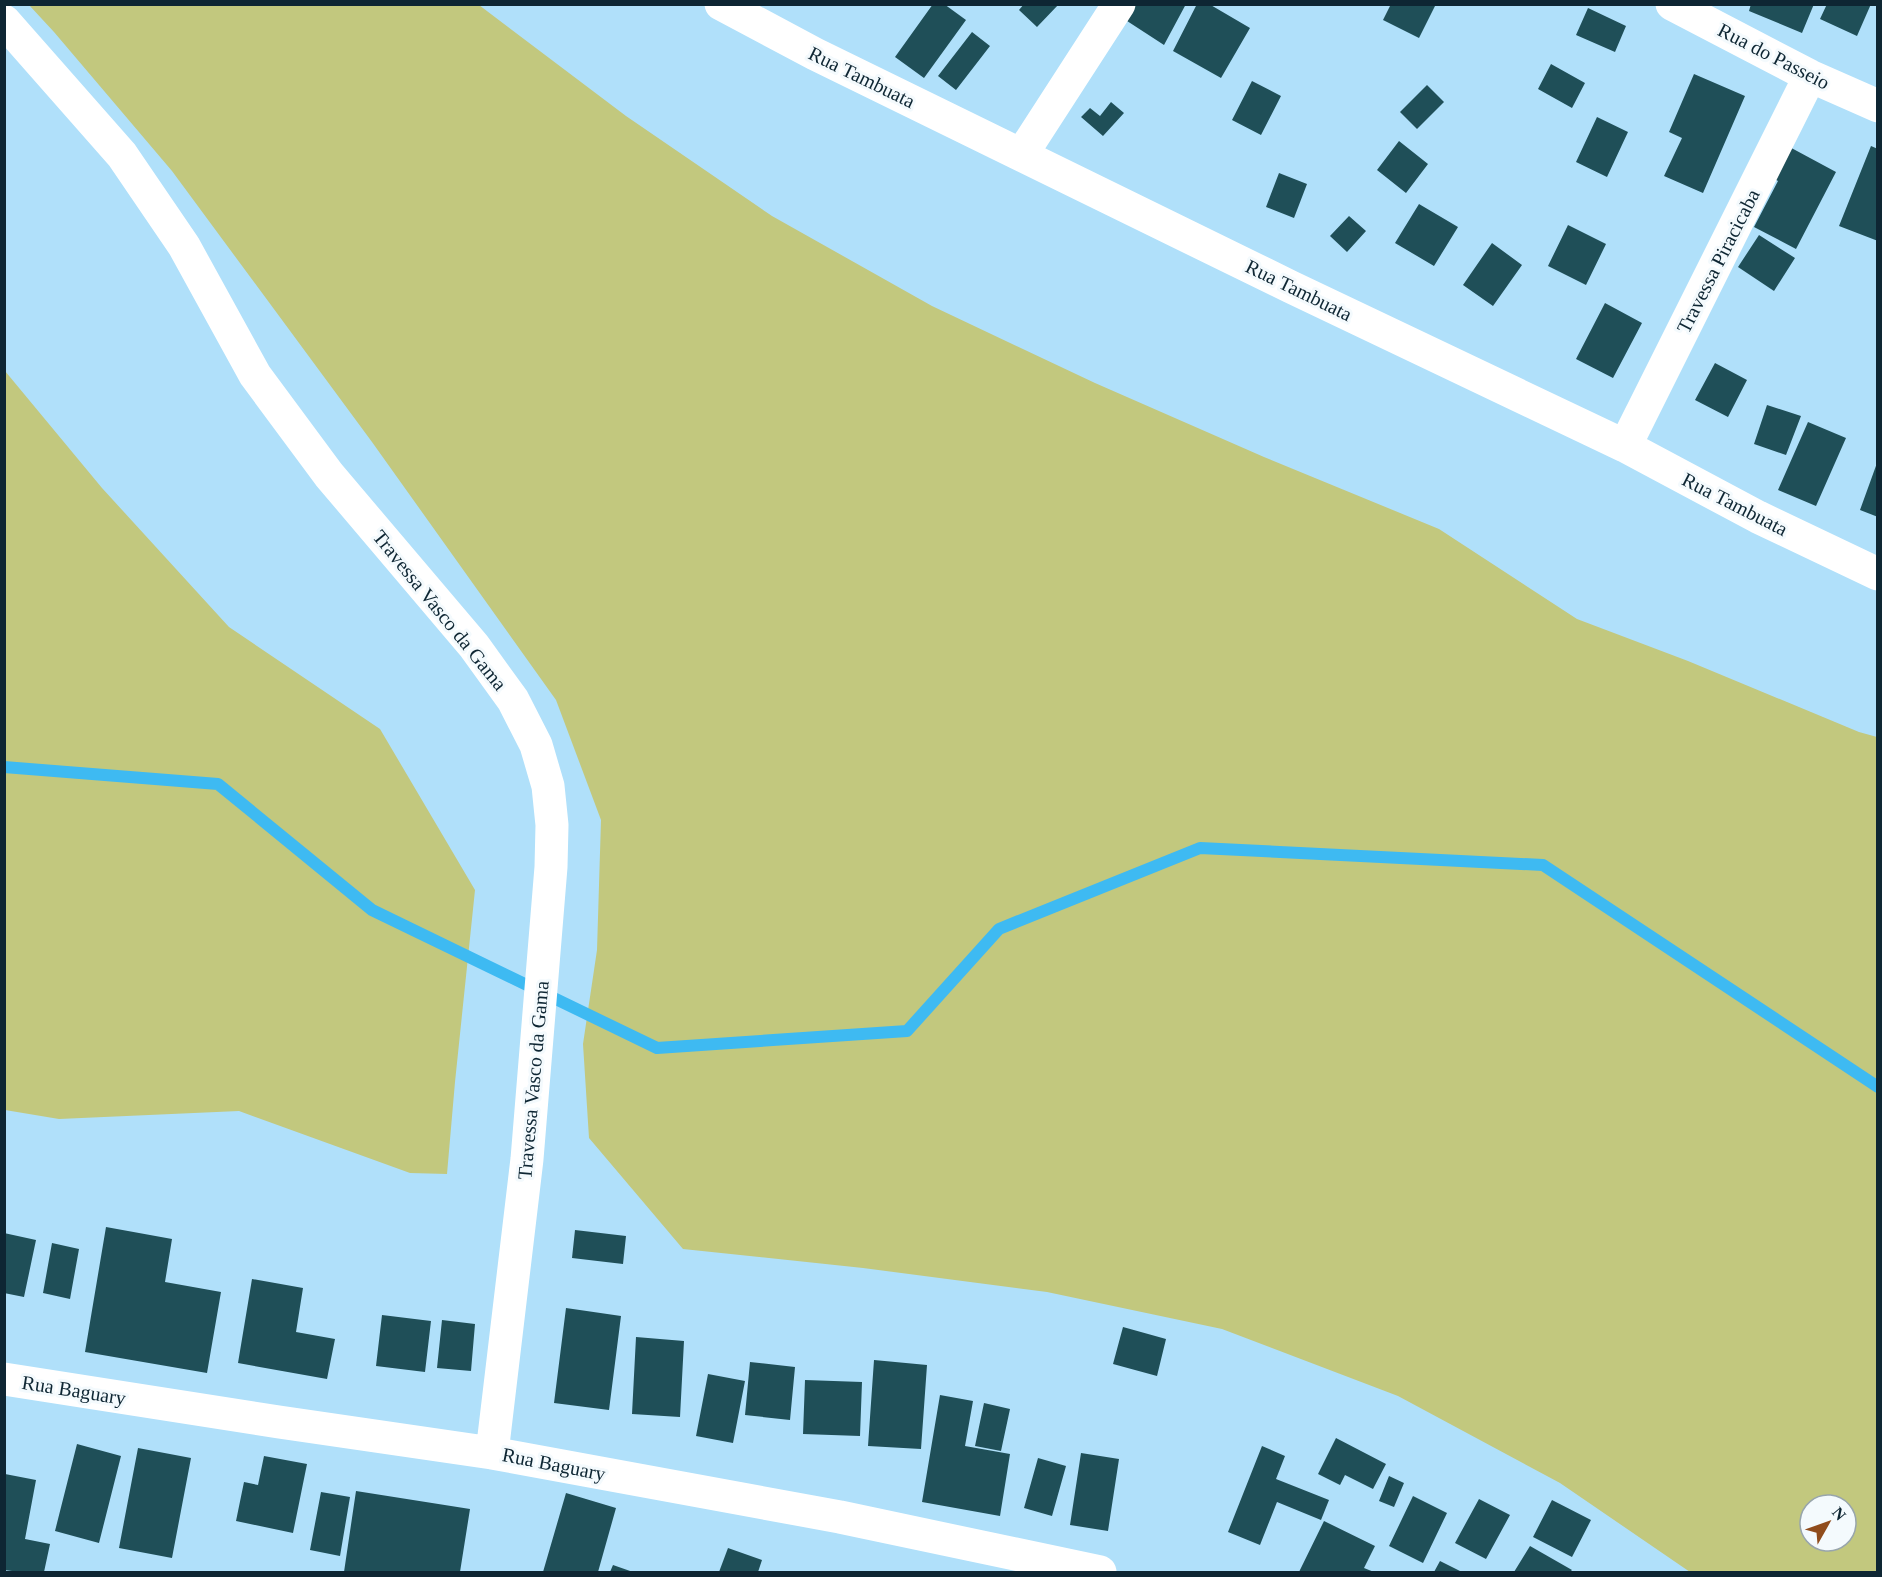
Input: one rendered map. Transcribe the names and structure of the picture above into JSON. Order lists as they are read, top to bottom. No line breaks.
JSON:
{"streets":{"street":["Rua do Passeio","Rua Tambuata","Travessa Piracicaba","Travessa Vasco da Gama","Rua Baguary"]},"crossings":[["Rua do Passeio","Travessa Piracicaba"],["Rua Tambuata","Travessa Piracicaba"],["Travessa Vasco da Gama","Rua Baguary"]],"north":"top right"}
